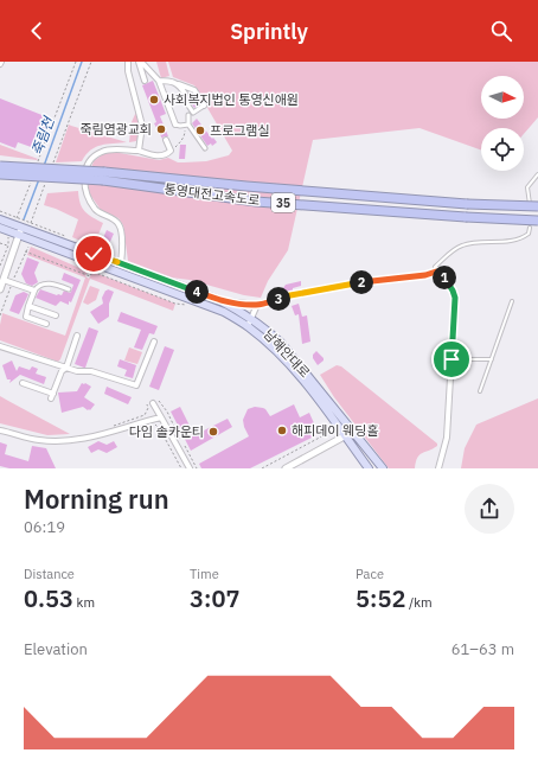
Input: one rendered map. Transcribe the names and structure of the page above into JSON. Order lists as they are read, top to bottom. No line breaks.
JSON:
{"streets":{"highway":["통영대전고속도로","35"],"main road":["남해안대로"]},"water":["죽림천"],"places":["사회복지법인 통영신애원","죽림염광교회","프로그램실","해피데이 웨딩홀","다임 솔카운티"],"north":"right","page":{"header":"Sprintly","pins":["1","2","4","3"],"heading":["Morning run","06:19"],"stats":[["Distance","0.53 km"],["Time","3:07"],["Pace","5:52 /km"]],"chart":["Elevation","61–63 m"]}}
